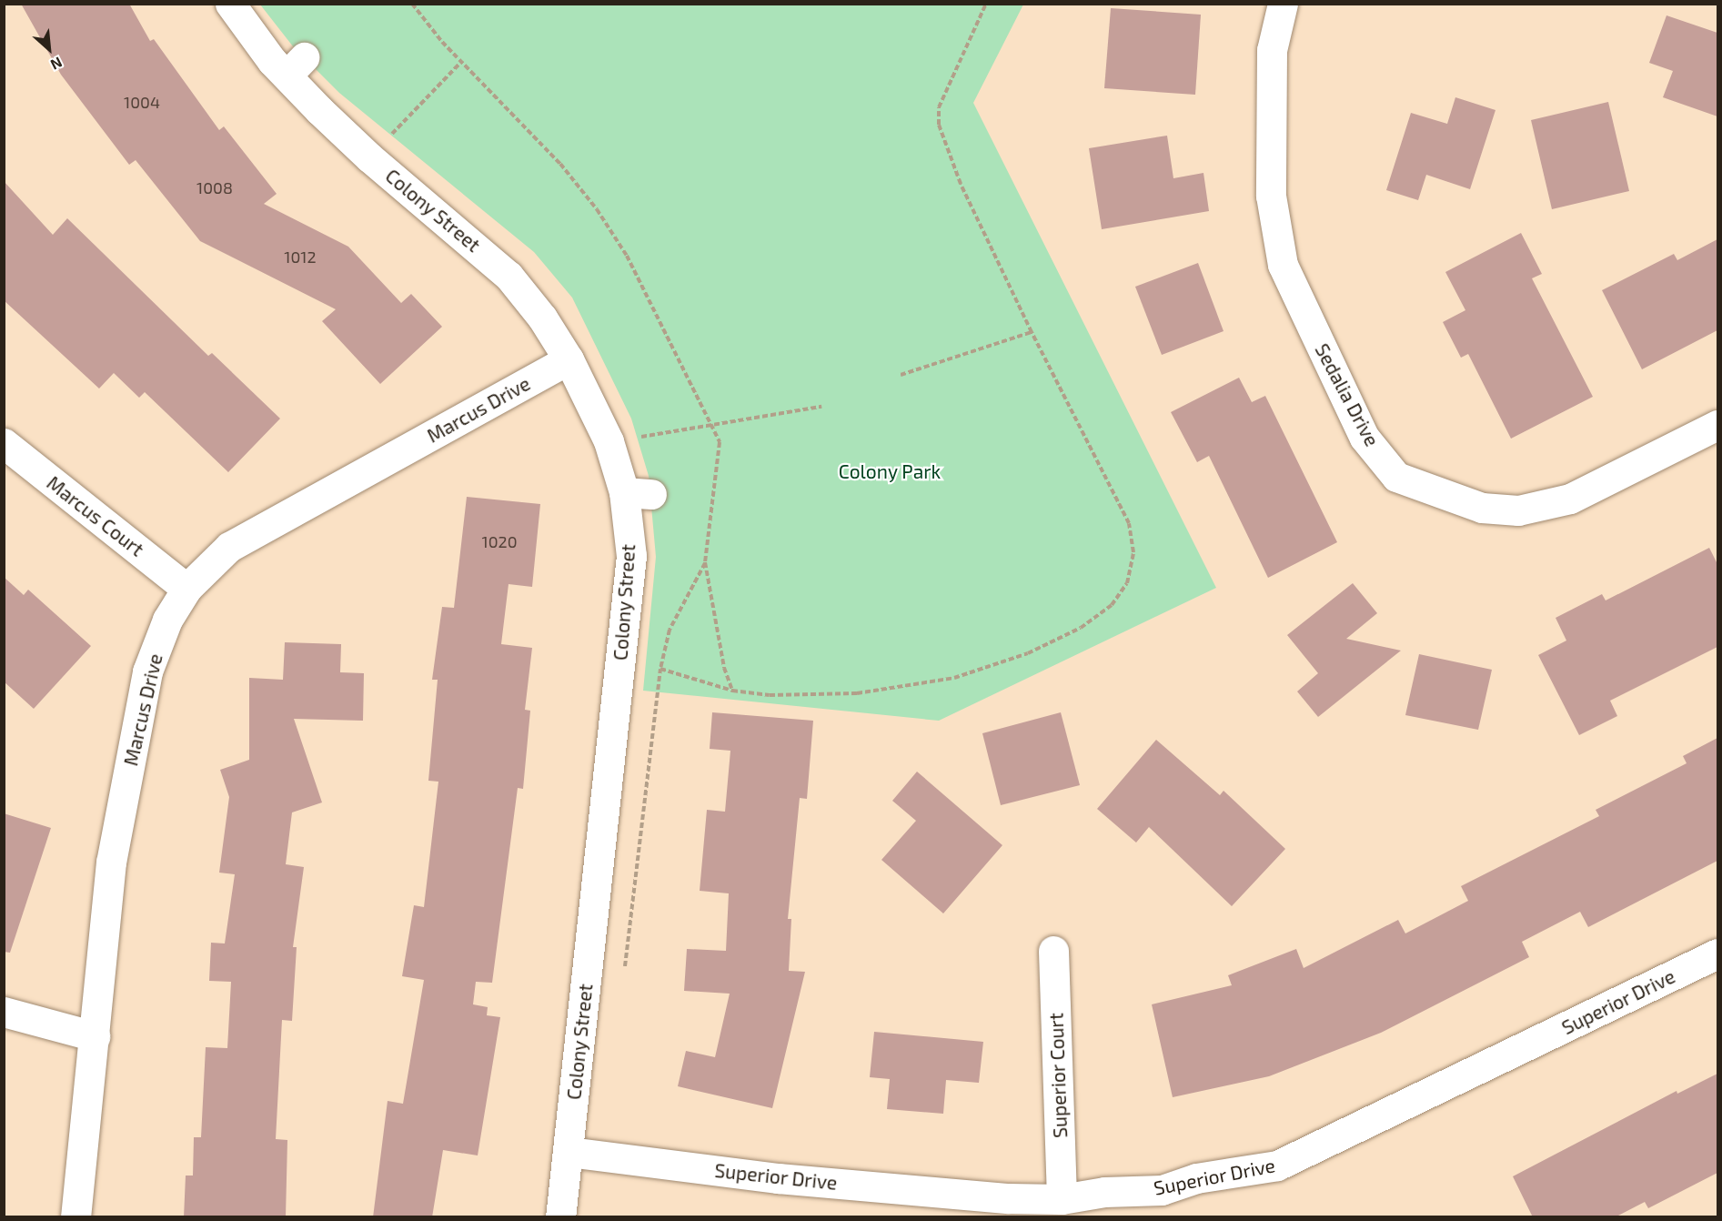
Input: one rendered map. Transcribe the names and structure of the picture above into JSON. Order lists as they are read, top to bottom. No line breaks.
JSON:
{"streets":{"street":["Colony Street","Sedalia Drive","Marcus Drive","Marcus Court","Superior Drive","Superior Court"]},"crossings":[["Colony Street","Marcus Drive"],["Colony Street","Superior Drive"],["Marcus Drive","Marcus Court"],["Superior Drive","Superior Court"]],"parks":["Colony Park"],"house_numbers":["1004","1008","1012","1020"],"north":"bottom right"}
